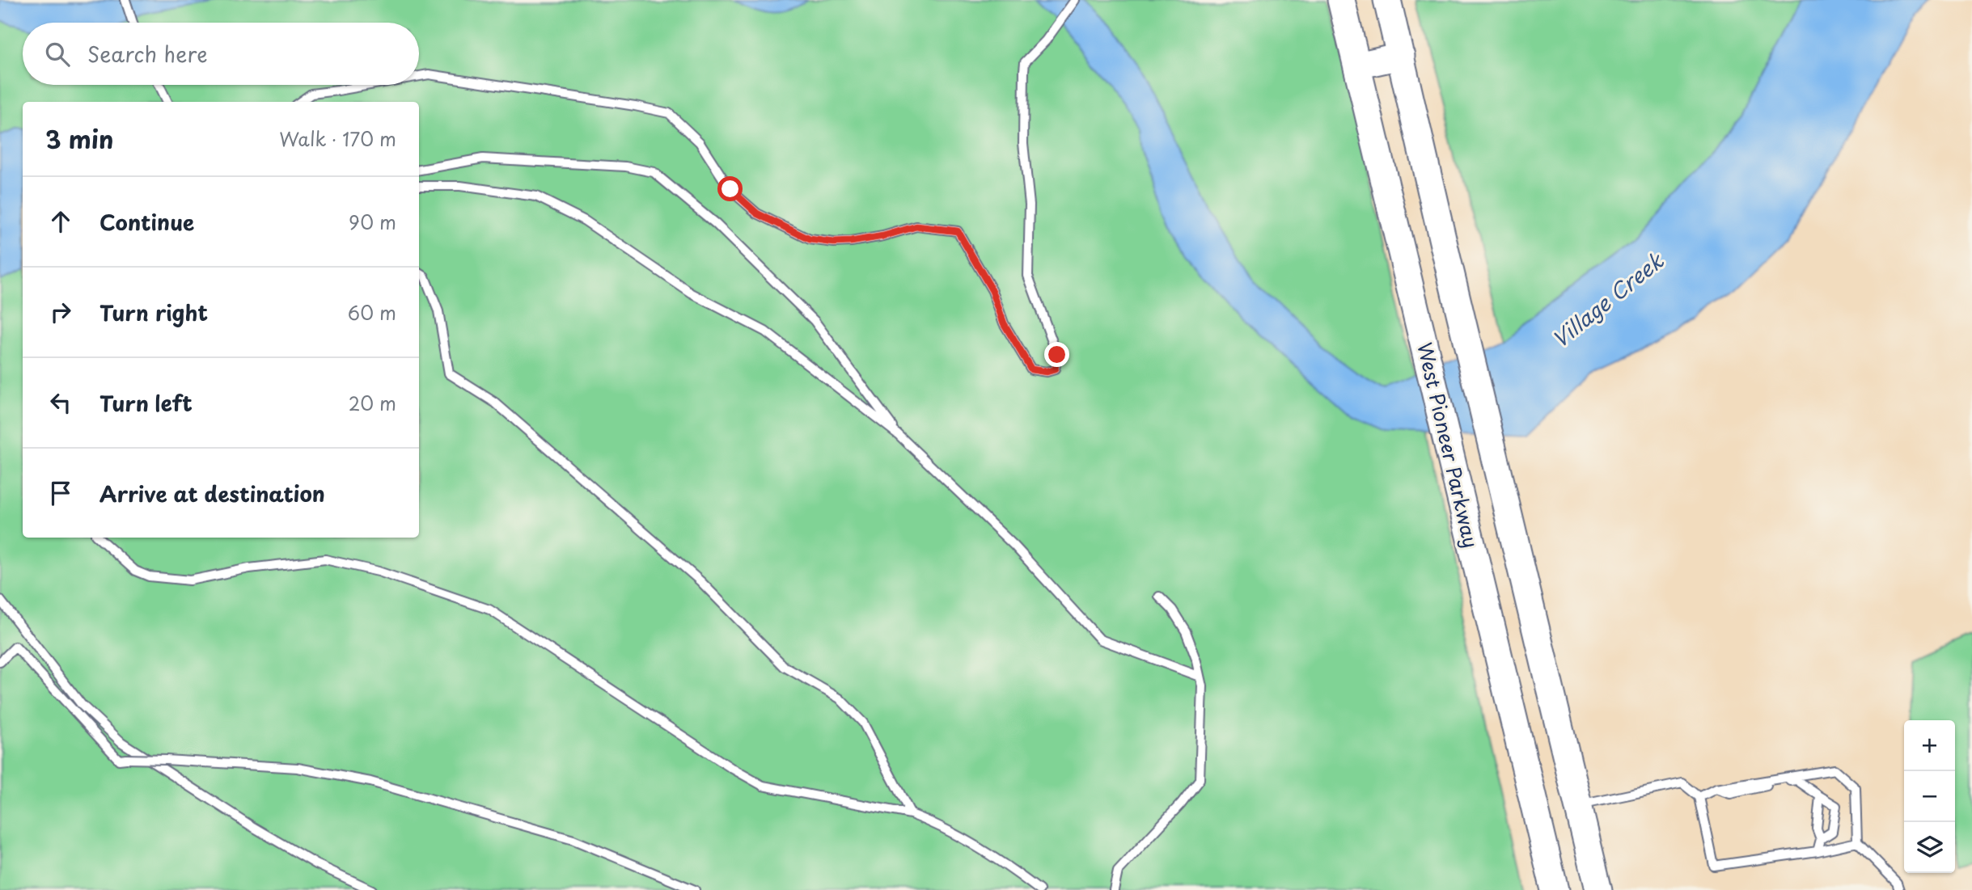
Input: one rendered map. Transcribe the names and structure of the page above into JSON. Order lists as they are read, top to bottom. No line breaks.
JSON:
{"streets":{"main road":["West Pioneer Parkway"]},"water":["Village Creek"],"page":{"search":"Search here","heading":["3 min","Walk · 170 m"],"list":[["Continue","90 m"],["Turn right","60 m"],["Turn left","20 m"],"Arrive at destination"],"map_buttons":["+","−"]}}
